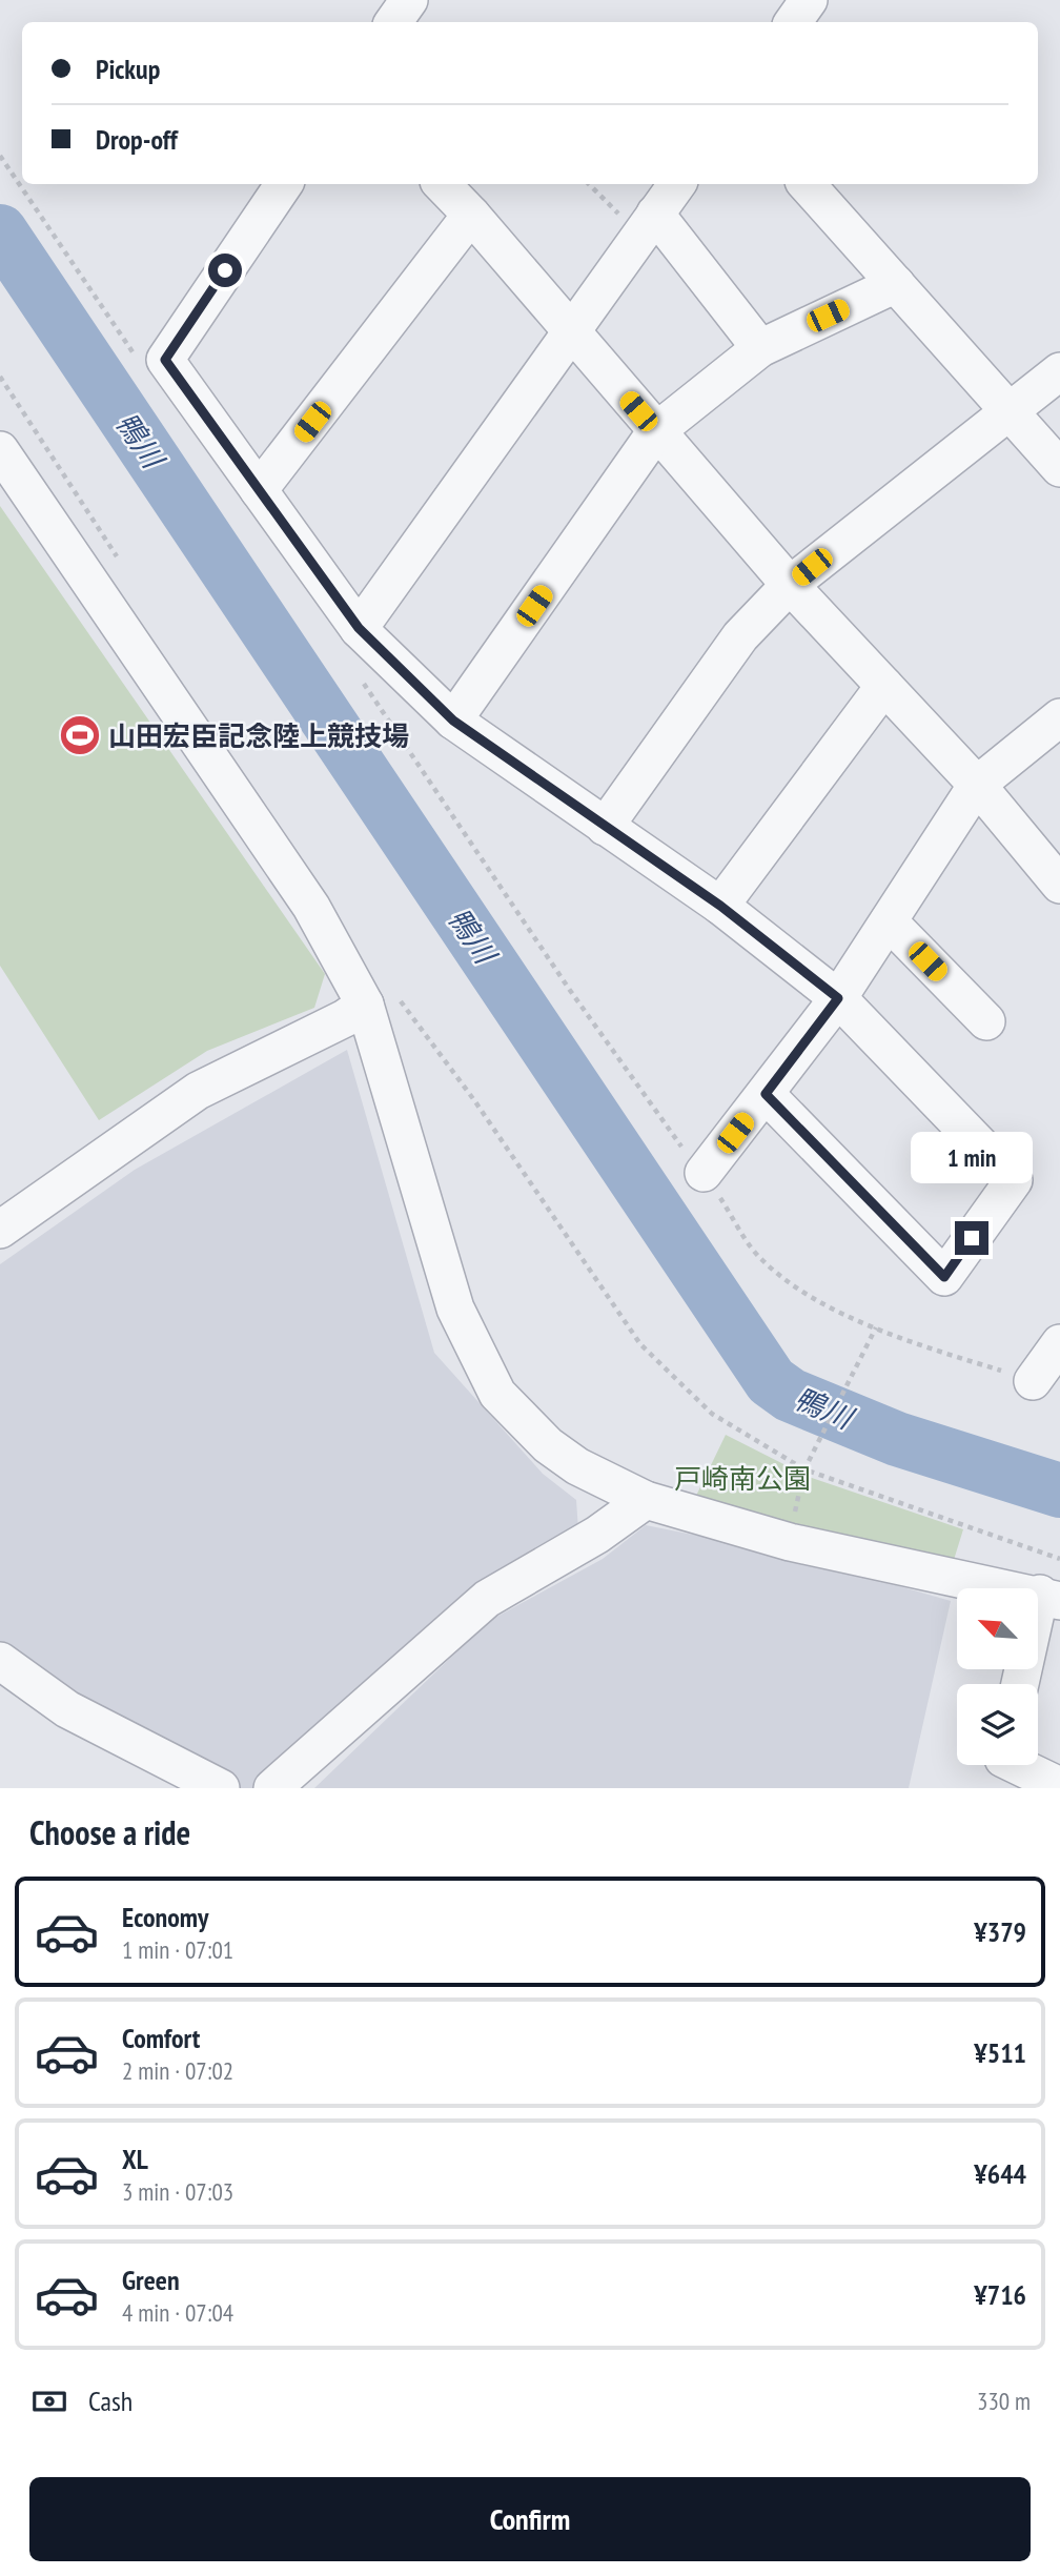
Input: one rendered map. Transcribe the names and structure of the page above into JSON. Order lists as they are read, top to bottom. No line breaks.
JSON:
{"water":["鴨川"],"parks":["戸崎南公園"],"places":{"sports":["山田宏臣記念陸上競技場"]},"north":"top left","page":{"banner":["Pickup","Drop-off"],"bubble":"1 min","heading":"Choose a ride","list":[{"name":"Economy","note":"1 min · 07:01","value":"¥379"},{"name":"Comfort","note":"2 min · 07:02","value":"¥511"},{"name":"XL","note":"3 min · 07:03","value":"¥644"},{"name":"Green","note":"4 min · 07:04","value":"¥716"}],"pay":["Cash","330 m"],"buttons":"Confirm"}}
